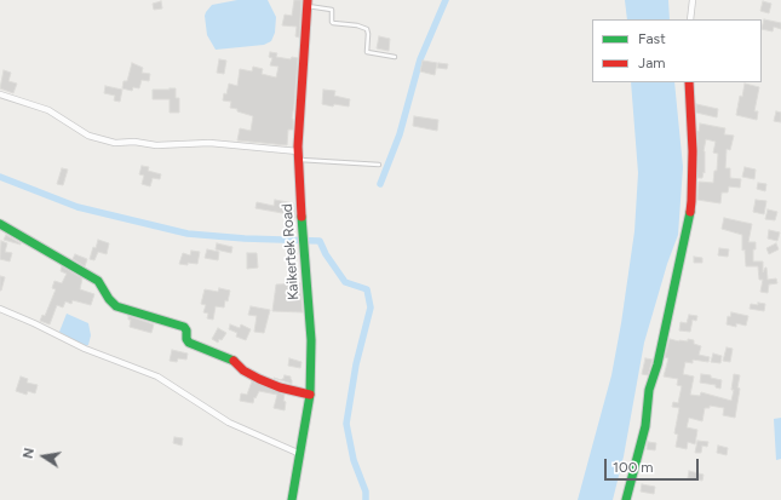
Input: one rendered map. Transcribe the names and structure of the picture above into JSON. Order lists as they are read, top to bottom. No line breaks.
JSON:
{"streets":{"street":["Kaikertek Road"]},"legend":["Fast","Jam"],"scale_bar":"100 m","north":"left"}
